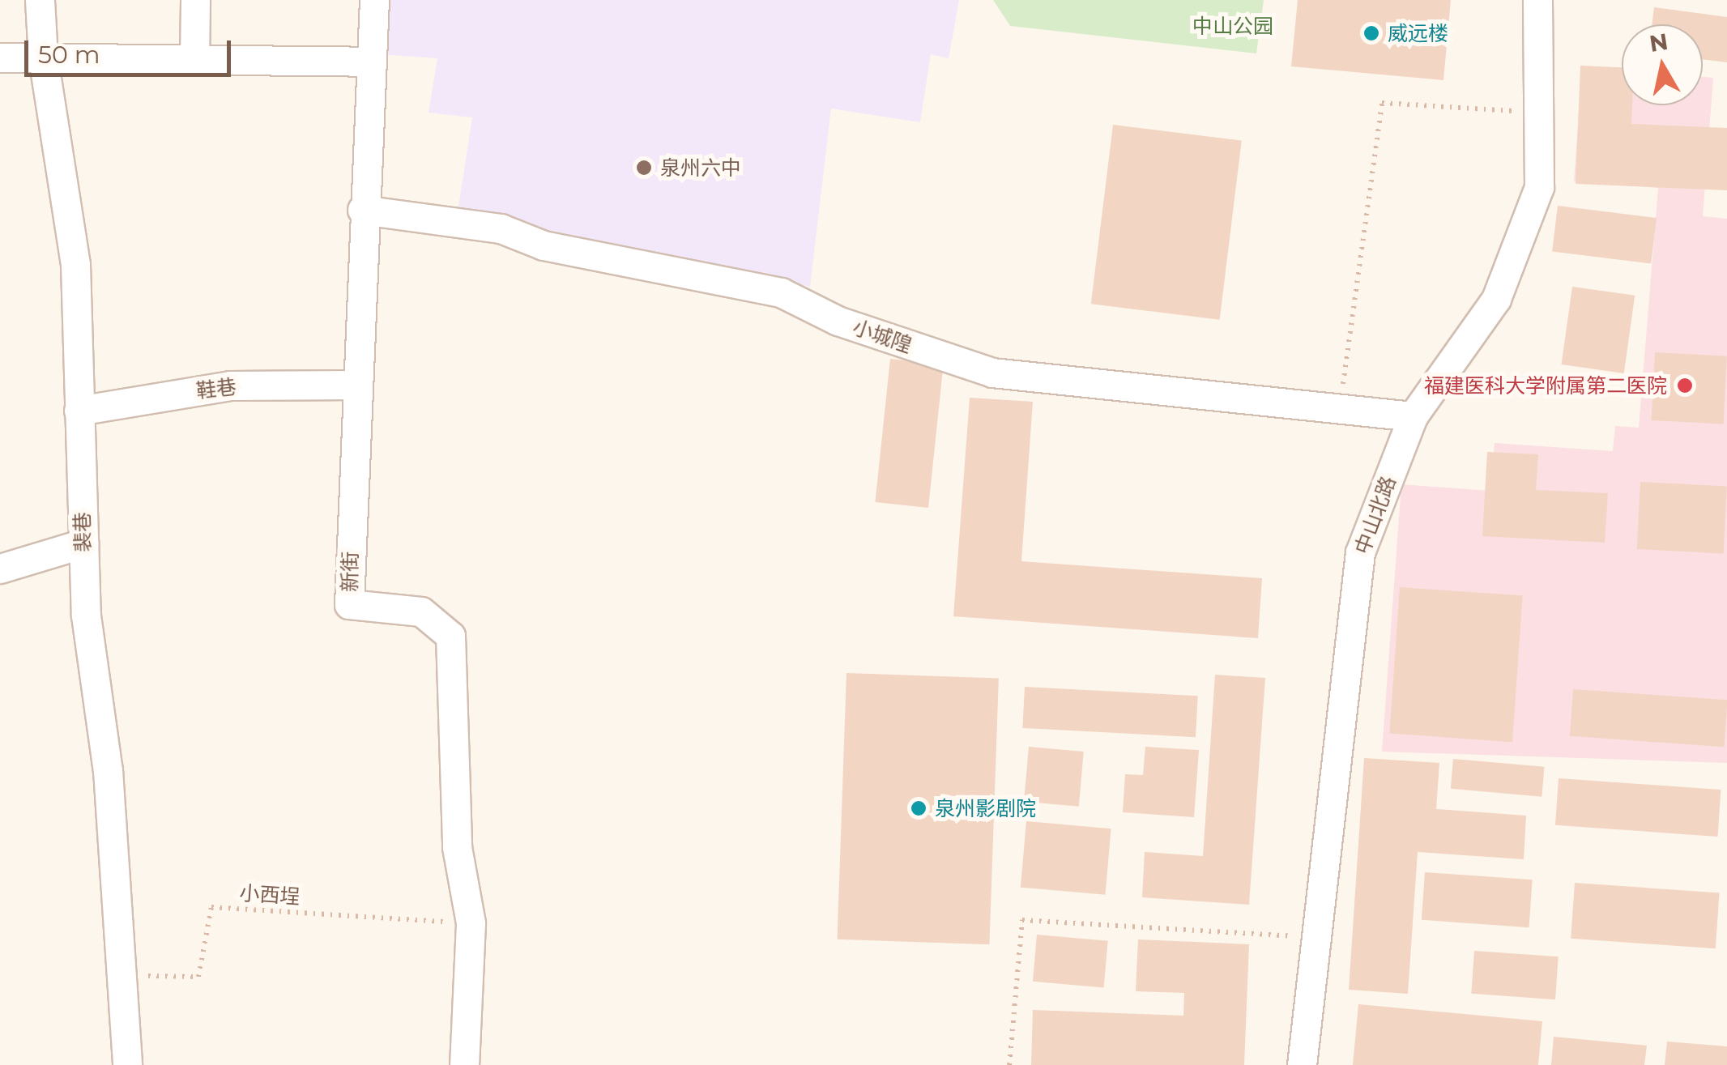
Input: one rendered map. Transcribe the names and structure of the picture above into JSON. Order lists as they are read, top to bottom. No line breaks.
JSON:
{"streets":{"street":["小城隍","鞋巷","中山北路","裴巷","新街"],"path":["小西埕"]},"crossings":[["小城隍","中山北路"],["小城隍","新街"],["鞋巷","裴巷"],["鞋巷","新街"],["裴巷","小西埕"],["新街","小西埕"]],"parks":["中山公园"],"places":["威远楼","泉州六中","福建医科大学附属第二医院","泉州影剧院"],"scale_bar":"50 m","north":"top"}
